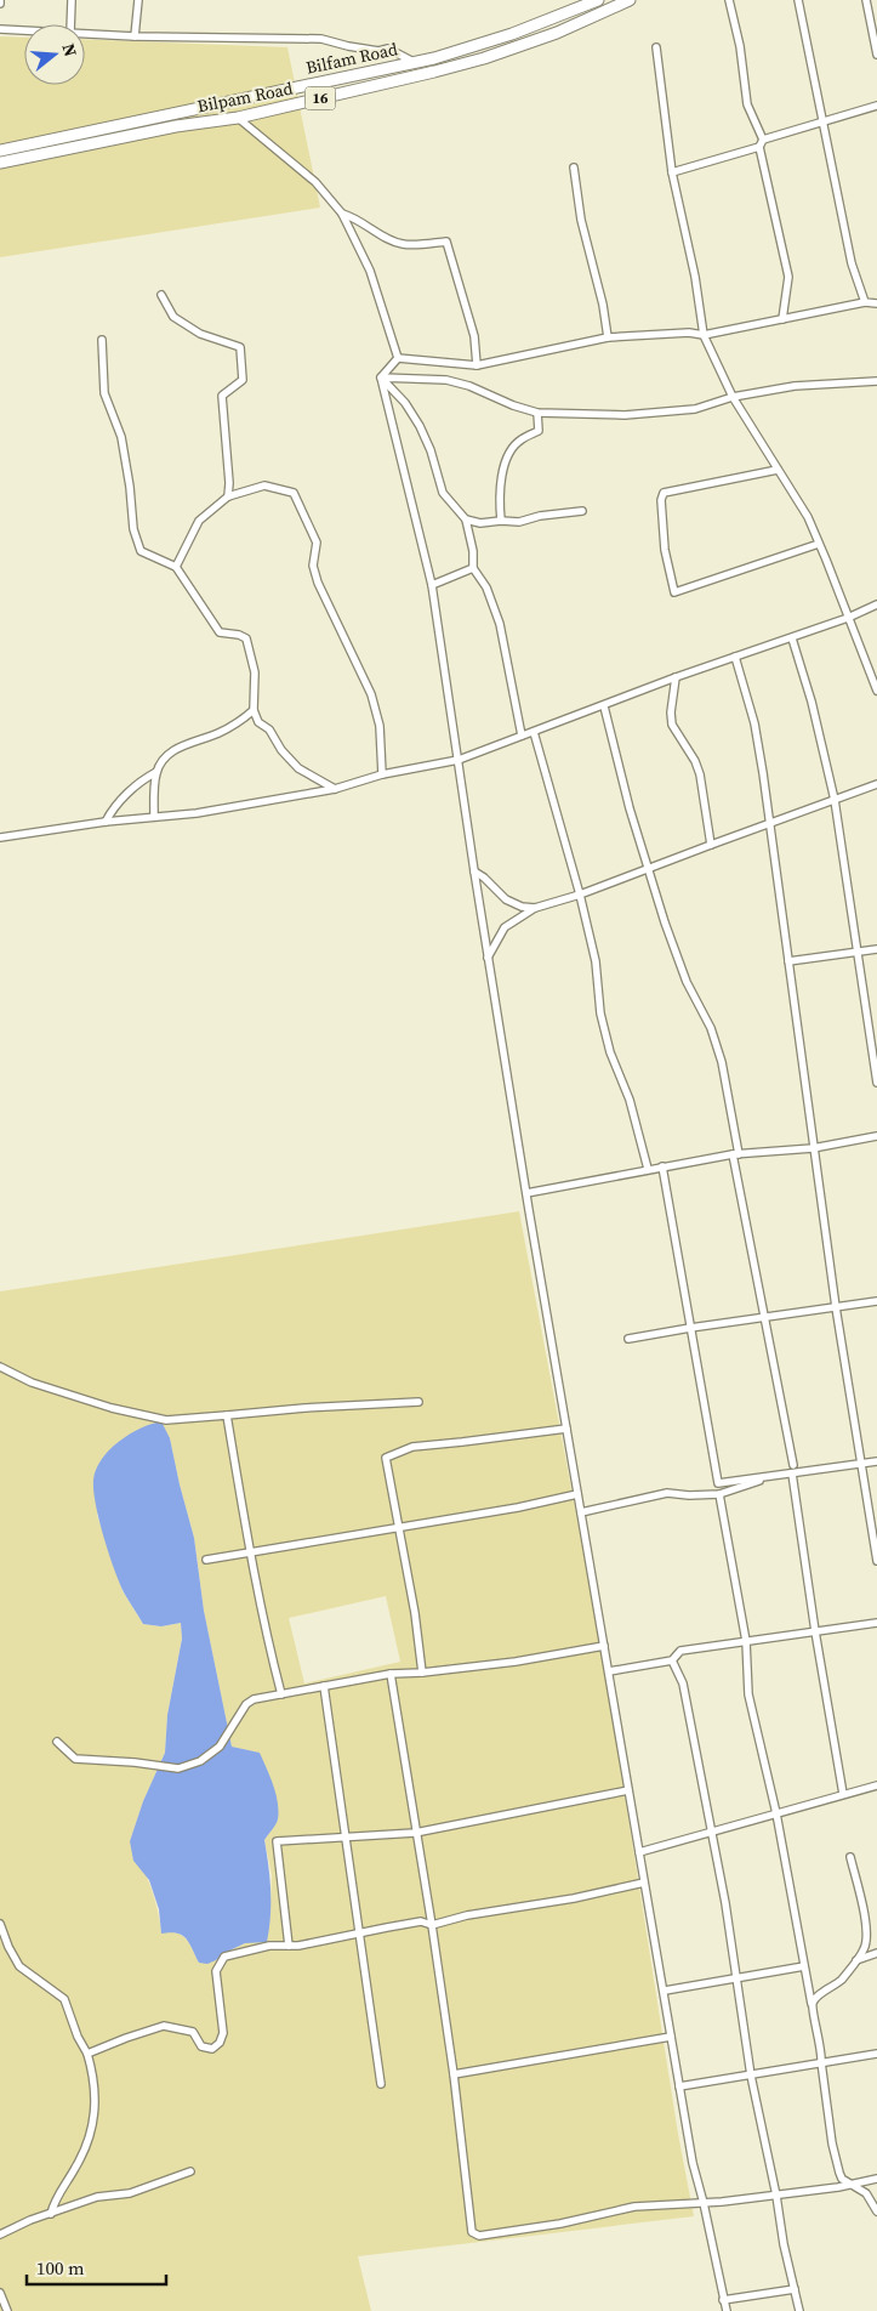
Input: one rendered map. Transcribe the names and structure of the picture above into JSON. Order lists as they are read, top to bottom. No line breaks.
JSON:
{"streets":{"main road":["Bilfam Road","Bilpam Road","16"]},"scale_bar":"100 m","north":"right"}
